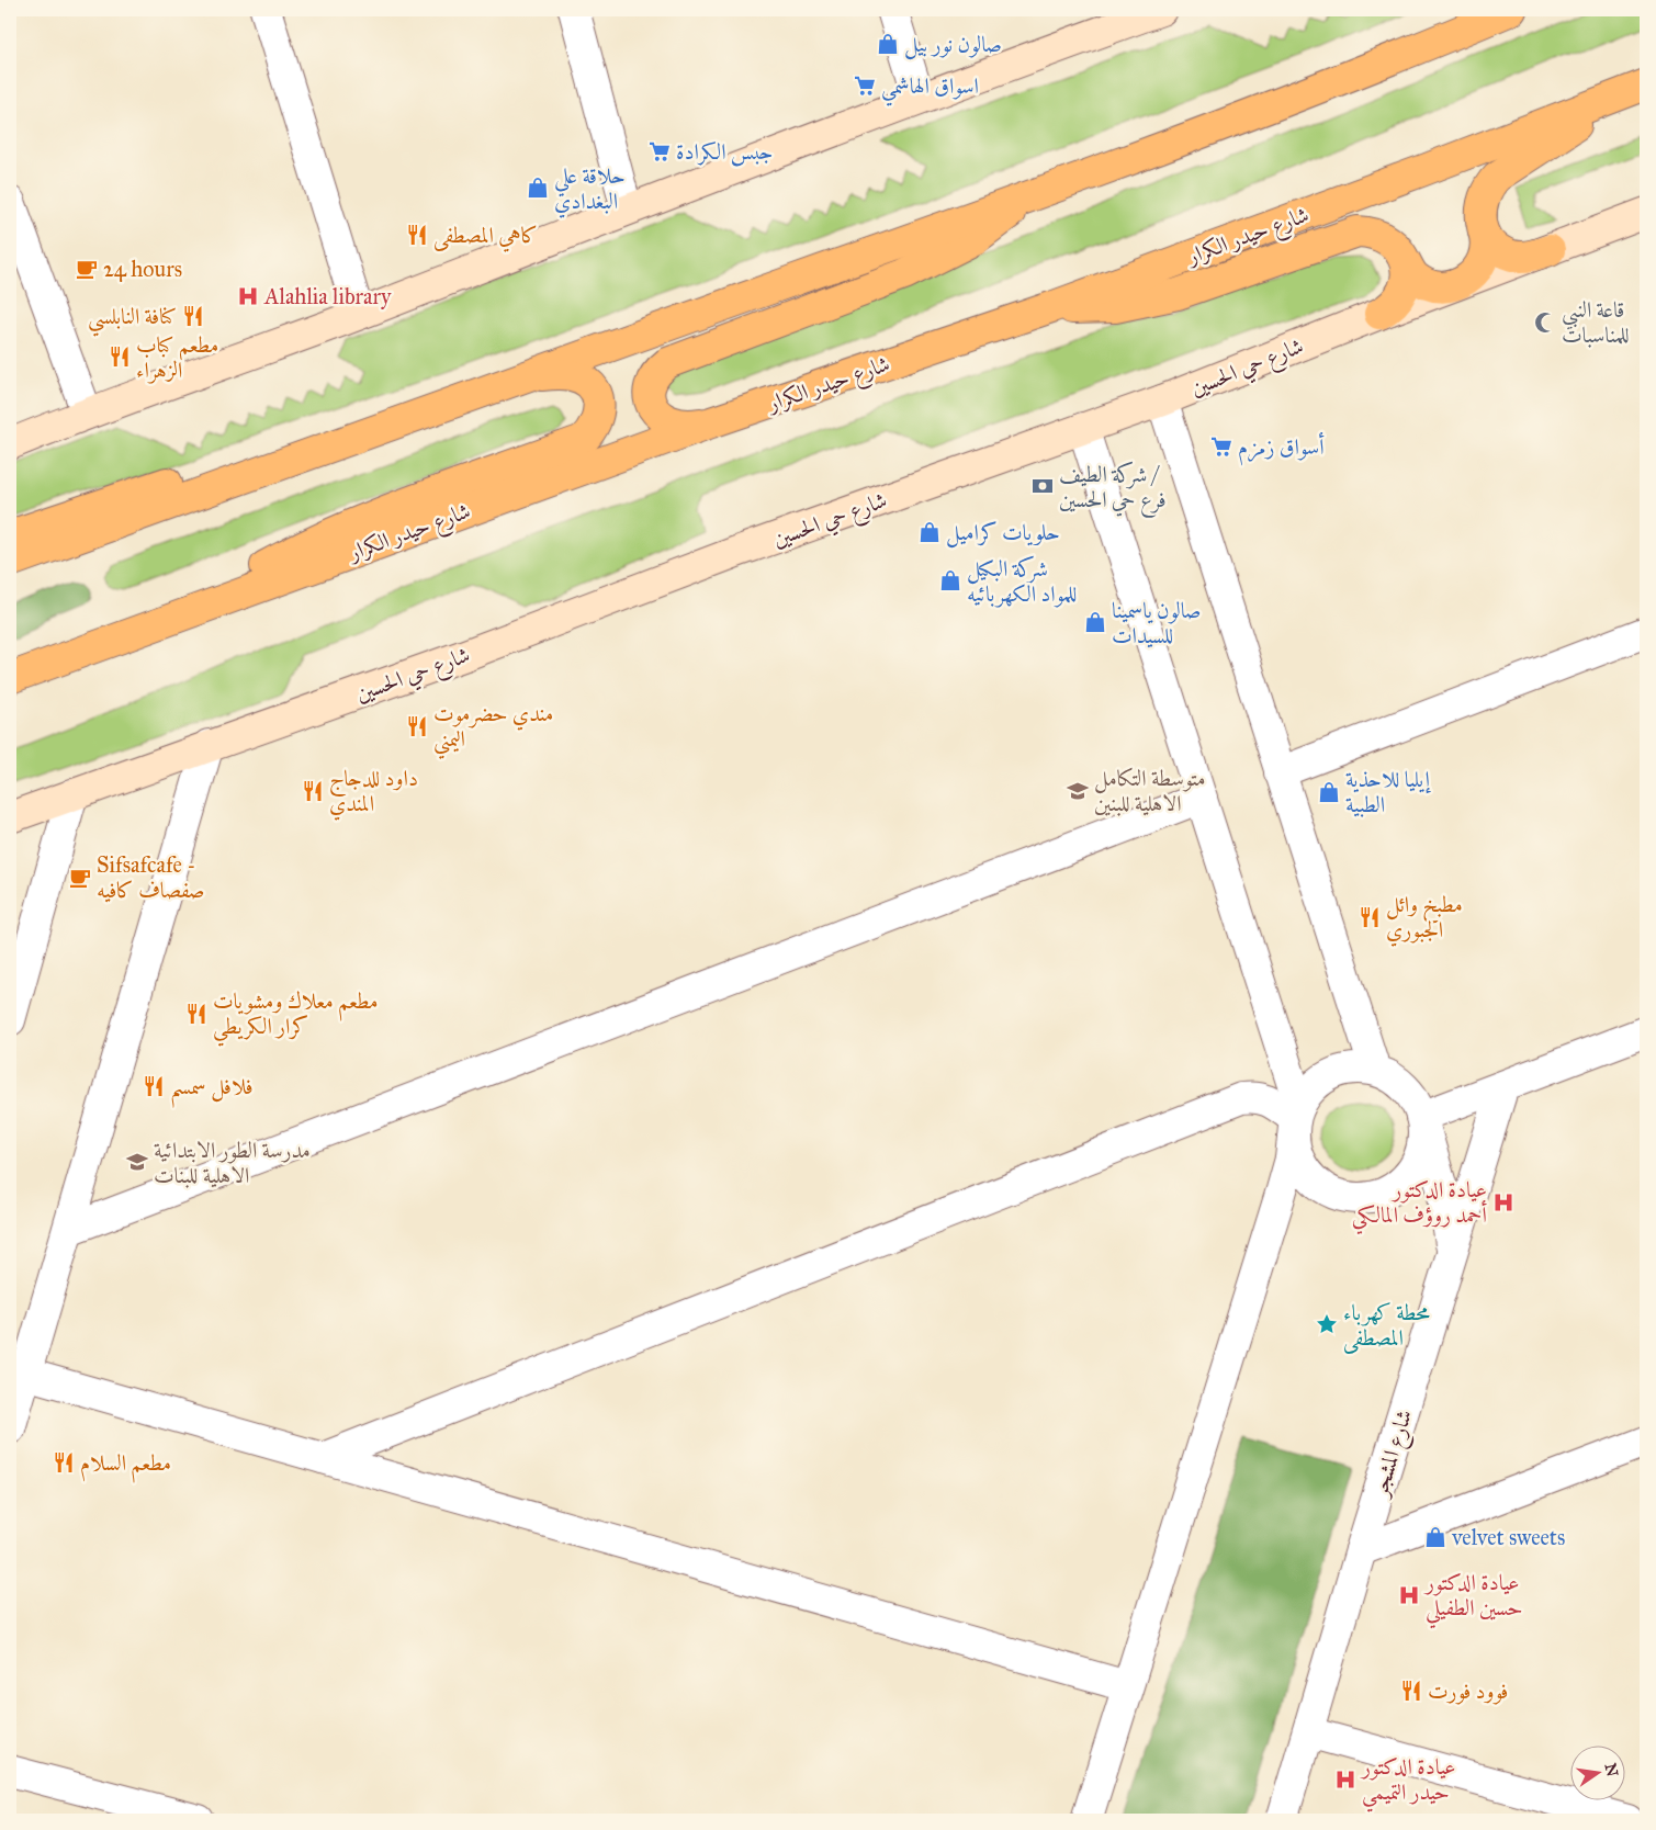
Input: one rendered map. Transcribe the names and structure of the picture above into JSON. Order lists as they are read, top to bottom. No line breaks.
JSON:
{"streets":{"highway":["شارع حيدر الكرار"],"main road":["شارع حي الحسين"],"street":["شارع المشجر"]},"places":{"shop":["صالون نور بيل","حلاقة علي البغدادي","حلويات كراميل","شركة البكيل للمواد الكهربائيه","صالون ياسمينا للسيدات","إيليا للاحذية الطبية","velvet sweets"],"supermarket":["اسواق الهاشمي","جبس الكرادة","أسواق زمزم"],"restaurant":["كاهي المصطفى","كنافة النابلسي","مطعم كباب الزهراء","مندي حضرموت اليمني","داود للدجاج المندي","مطبخ وائل الجبوري","مطعم معلاك ومشويات كرار الكريطي","فلافل سمسم","مطعم السلام","فوود فورت"],"cafe":["24 hours","Sifsafcafe - صفصاف كافيه"],"hospital":["Alahlia library","عيادة الدكتور أحمد روؤف المالكي","عيادة الدكتور حسين الطفيلي","عيادة الدكتور حيدر التميمي"],"mosque":["قاعة النبي للمناسبات"],"bank":["شركة الطيف / فرع حي الحسين"],"school or university":["متوسطة التكامل الاهلية للبنين","مدرسة الطور الابتدائية الاهلية للبنات"],"place":["محطة كهرباء المصطفى"]},"north":"right"}
